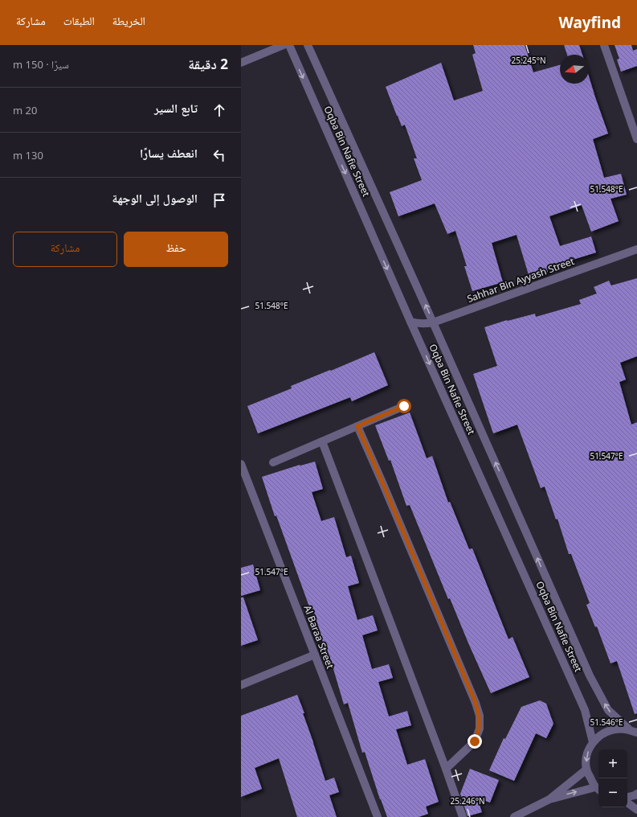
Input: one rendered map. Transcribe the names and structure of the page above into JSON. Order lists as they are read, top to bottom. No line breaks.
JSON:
{"streets":{"street":["Oqba Bin Nafie Street","Sahhar Bin Ayyash Street","Al Baraa Street"]},"crossings":[["Oqba Bin Nafie Street","Sahhar Bin Ayyash Street"]],"north":"left","page":{"header":"Wayfind","nav":["الخريطة","الطبقات","مشاركة"],"heading":["2 دقيقة","سيرًا · 150 m"],"list":[["تابع السير","20 m"],["انعطف يسارًا","130 m"],"الوصول إلى الوجهة"],"buttons":["حفظ","مشاركة"],"map_buttons":["+","−"]},"coordinates":["25.245°N","51.548°E","51.547°E","51.546°E","25.246°N"]}
